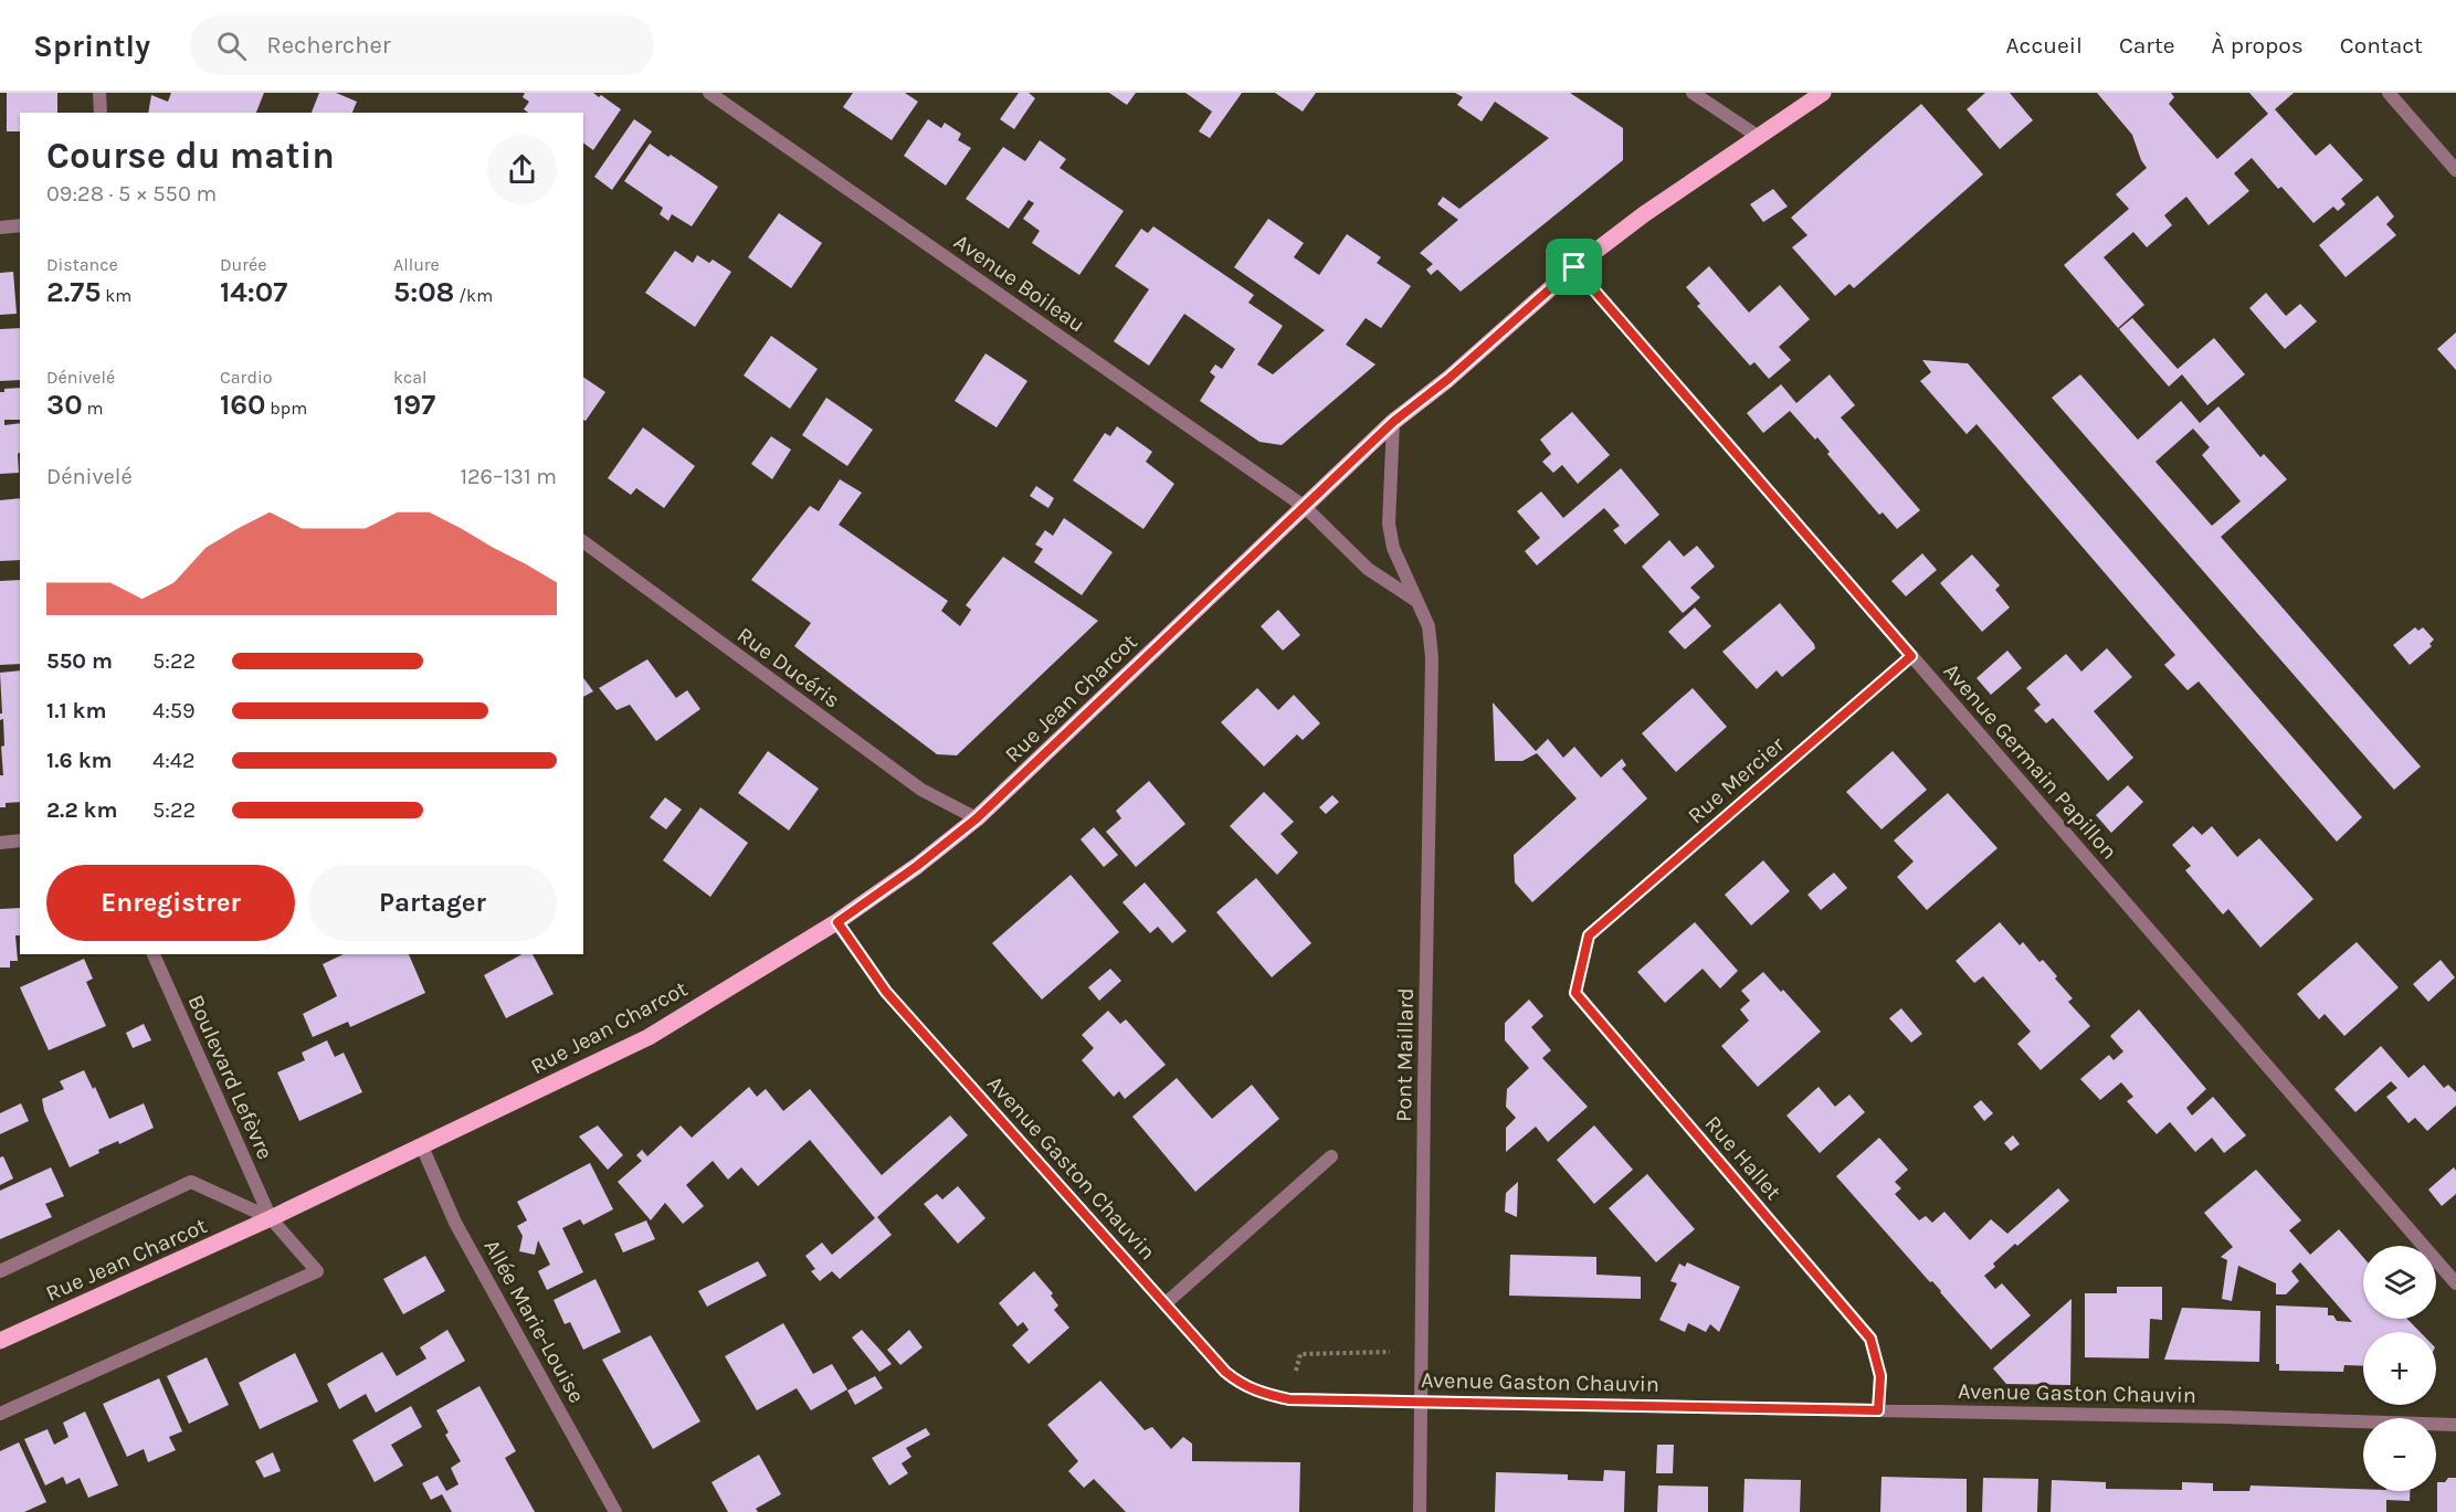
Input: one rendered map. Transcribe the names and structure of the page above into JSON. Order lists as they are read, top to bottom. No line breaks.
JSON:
{"streets":{"main road":["Rue Jean Charcot"],"street":["Avenue Boileau","Rue Ducéris","Avenue Germain Papillon","Rue Mercier","Pont Maillard","Boulevard Lefèvre","Rue Hallet","Avenue Gaston Chauvin","Allée Marie-Louise"]},"crossings":[["Avenue Boileau","Rue Jean Charcot"],["Rue Ducéris","Rue Jean Charcot"],["Rue Jean Charcot","Avenue Germain Papillon"],["Rue Jean Charcot","Pont Maillard"],["Rue Jean Charcot","Boulevard Lefèvre"],["Rue Jean Charcot","Avenue Gaston Chauvin"],["Rue Jean Charcot","Allée Marie-Louise"],["Avenue Germain Papillon","Rue Mercier"],["Rue Mercier","Rue Hallet"],["Rue Hallet","Avenue Gaston Chauvin"]],"page":{"header":"Sprintly","search":"Rechercher","nav":["Accueil","Carte","À propos","Contact"],"heading":["Course du matin","09:28 · 5 × 550 m"],"stats":[["Distance","2.75 km"],["Durée","14:07"],["Allure","5:08 /km"],["Dénivelé","30 m"],["Cardio","160 bpm"],["kcal","197"]],"chart":["Dénivelé","126–131 m"],"list":[{"name":"550 m","note":"5:22"},{"name":"1.1 km","note":"4:59"},{"name":"1.6 km","note":"4:42"},{"name":"2.2 km","note":"5:22"}],"buttons":["Enregistrer","Partager"],"map_buttons":["+","−"]}}
